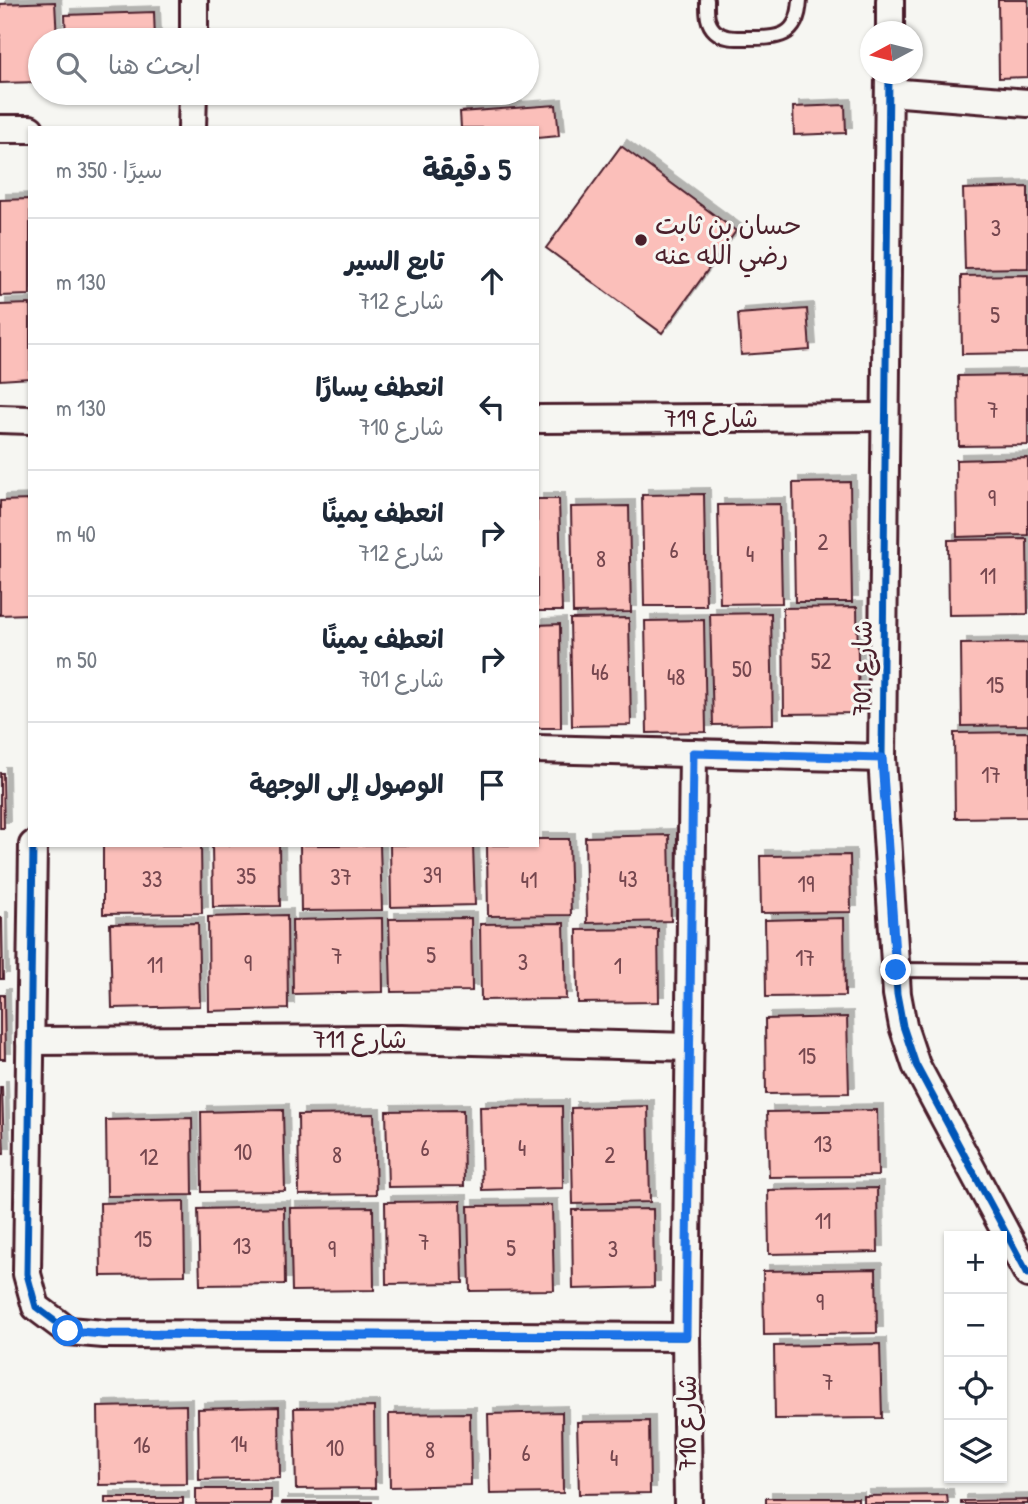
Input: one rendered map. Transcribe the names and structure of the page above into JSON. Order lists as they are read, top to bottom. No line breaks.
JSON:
{"streets":{"street":["شارع 719","شارع 701","شارع 711","شارع 710"]},"crossings":[["شارع 719","شارع 701"],["شارع 711","شارع 710"]],"places":["حسان بن ثابت رضي الله عنه"],"house_numbers":["3","5","7","9","2","6","4","8","11","52","50","46","48","15","17","39","35","37","33","43","41","19","5","7","17","3","9","11","1","15","13","6","4","10","8","2","12","11","15","7","13","5","9","3","9","7","14","16","10","8","6","4"],"north":"left","page":{"search":"ابحث هنا","heading":["5 دقيقة","سيرًا · 350 m"],"list":[["تابع السير","شارع 712","130 m"],["انعطف يسارًا","شارع 710","130 m"],["انعطف يمينًا","شارع 712","40 m"],["انعطف يمينًا","شارع 701","50 m"],"الوصول إلى الوجهة"],"map_buttons":["+","−"]}}
